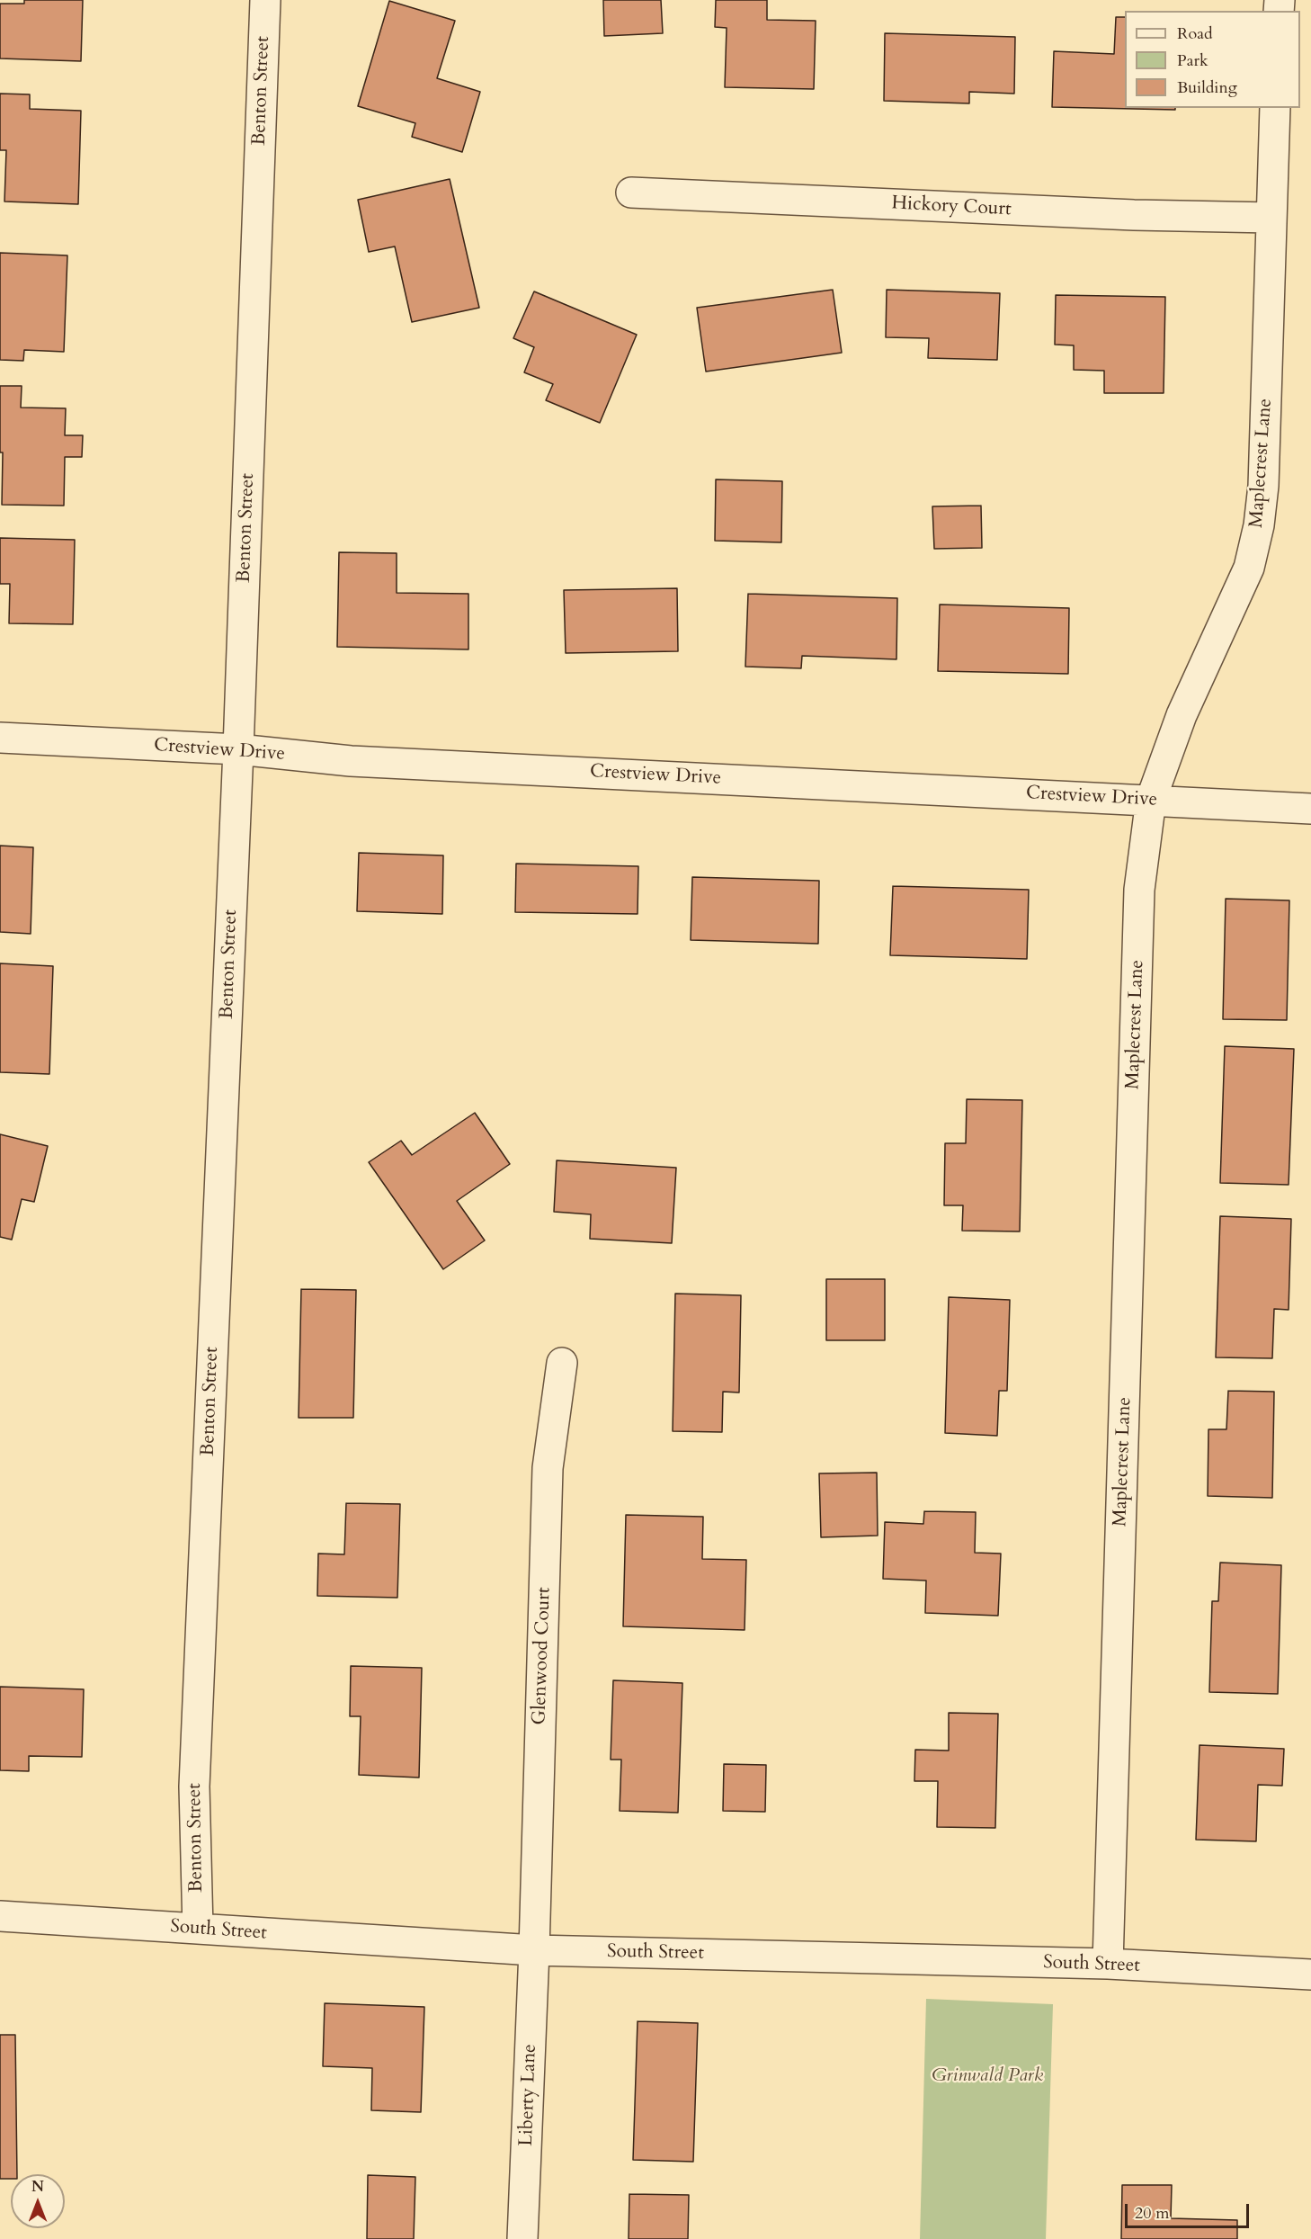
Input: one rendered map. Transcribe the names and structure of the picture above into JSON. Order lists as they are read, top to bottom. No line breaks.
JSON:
{"streets":{"street":["Benton Street","Hickory Court","Maplecrest Lane","Crestview Drive","Glenwood Court","South Street","Liberty Lane"]},"crossings":[["Benton Street","Crestview Drive"],["Benton Street","South Street"],["Hickory Court","Maplecrest Lane"],["Maplecrest Lane","Crestview Drive"],["Maplecrest Lane","South Street"],["Glenwood Court","South Street"],["Glenwood Court","Liberty Lane"],["South Street","Liberty Lane"]],"parks":["Grinwald Park"],"legend":["Road","Park","Building"],"scale_bar":"20 m","north":"top"}
